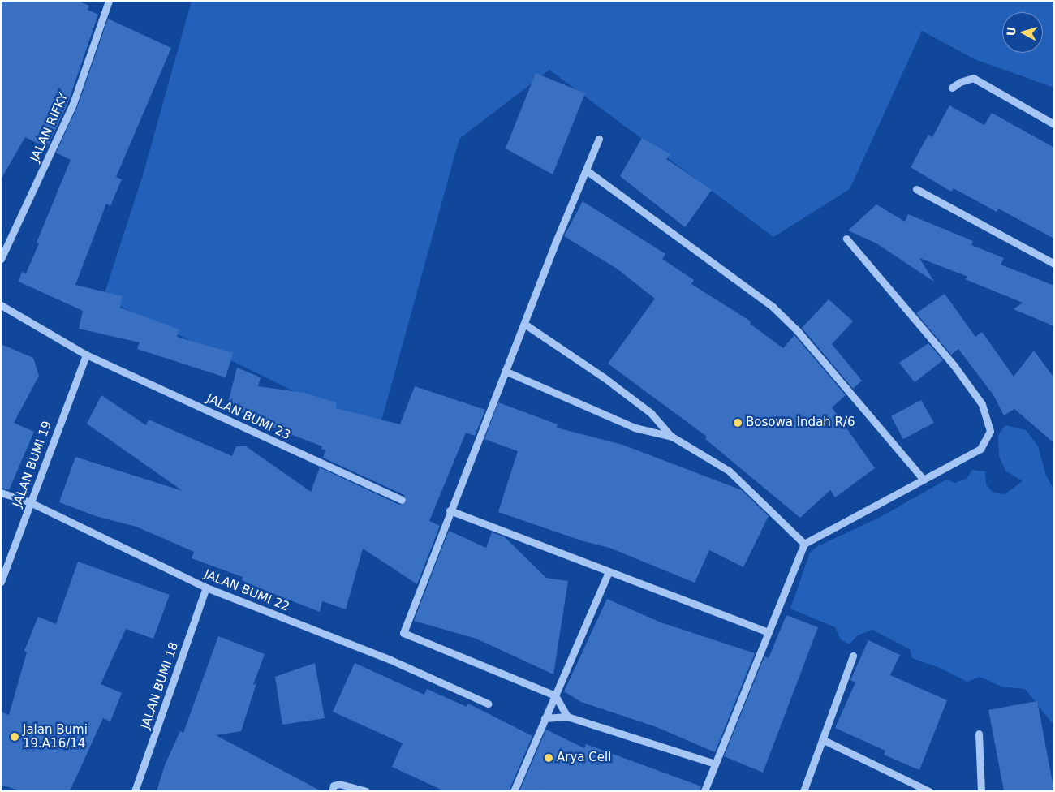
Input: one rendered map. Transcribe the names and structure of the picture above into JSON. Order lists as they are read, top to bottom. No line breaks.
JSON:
{"streets":{"street":["JALAN RIFKY","JALAN BUMI 23","JALAN BUMI 19","JALAN BUMI 22","JALAN BUMI 18"]},"crossings":[["JALAN BUMI 23","JALAN BUMI 19"],["JALAN BUMI 19","JALAN BUMI 22"],["JALAN BUMI 22","JALAN BUMI 18"]],"places":["Bosowa Indah R/6","Jalan Bumi 19.A16/14","Arya Cell"],"north":"left"}
